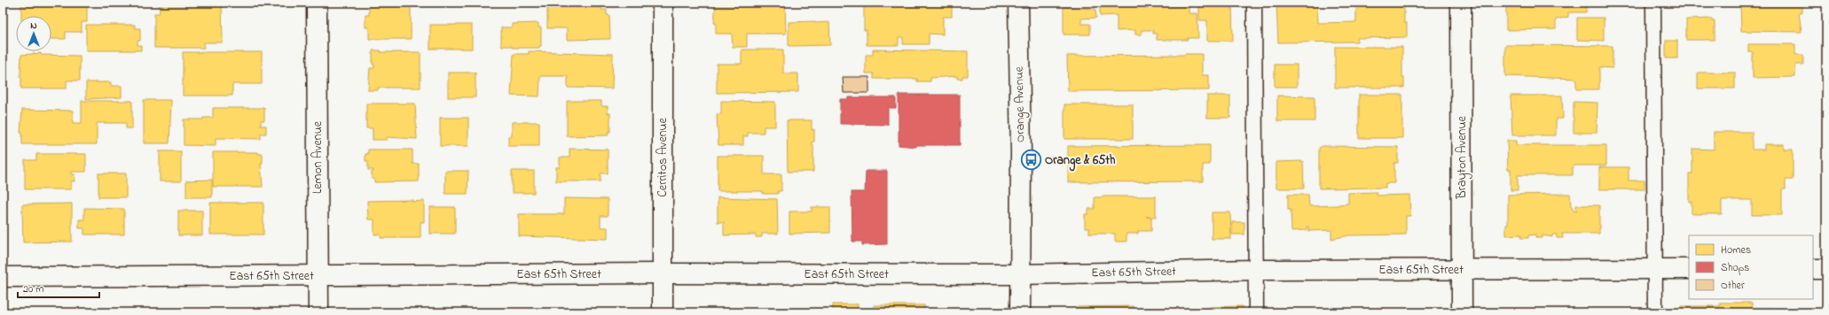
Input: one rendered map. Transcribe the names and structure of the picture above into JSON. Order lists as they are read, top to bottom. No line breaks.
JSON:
{"streets":{"street":["Orange Avenue","Lemon Avenue","Cerritos Avenue","Brayton Avenue","East 65th Street"]},"crossings":[["Orange Avenue","East 65th Street"],["Lemon Avenue","East 65th Street"],["Cerritos Avenue","East 65th Street"],["Brayton Avenue","East 65th Street"]],"places":{"bus stop":["Orange & 65th"]},"legend":["Homes","Shops","Other"],"scale_bar":"20 m","north":"top"}
